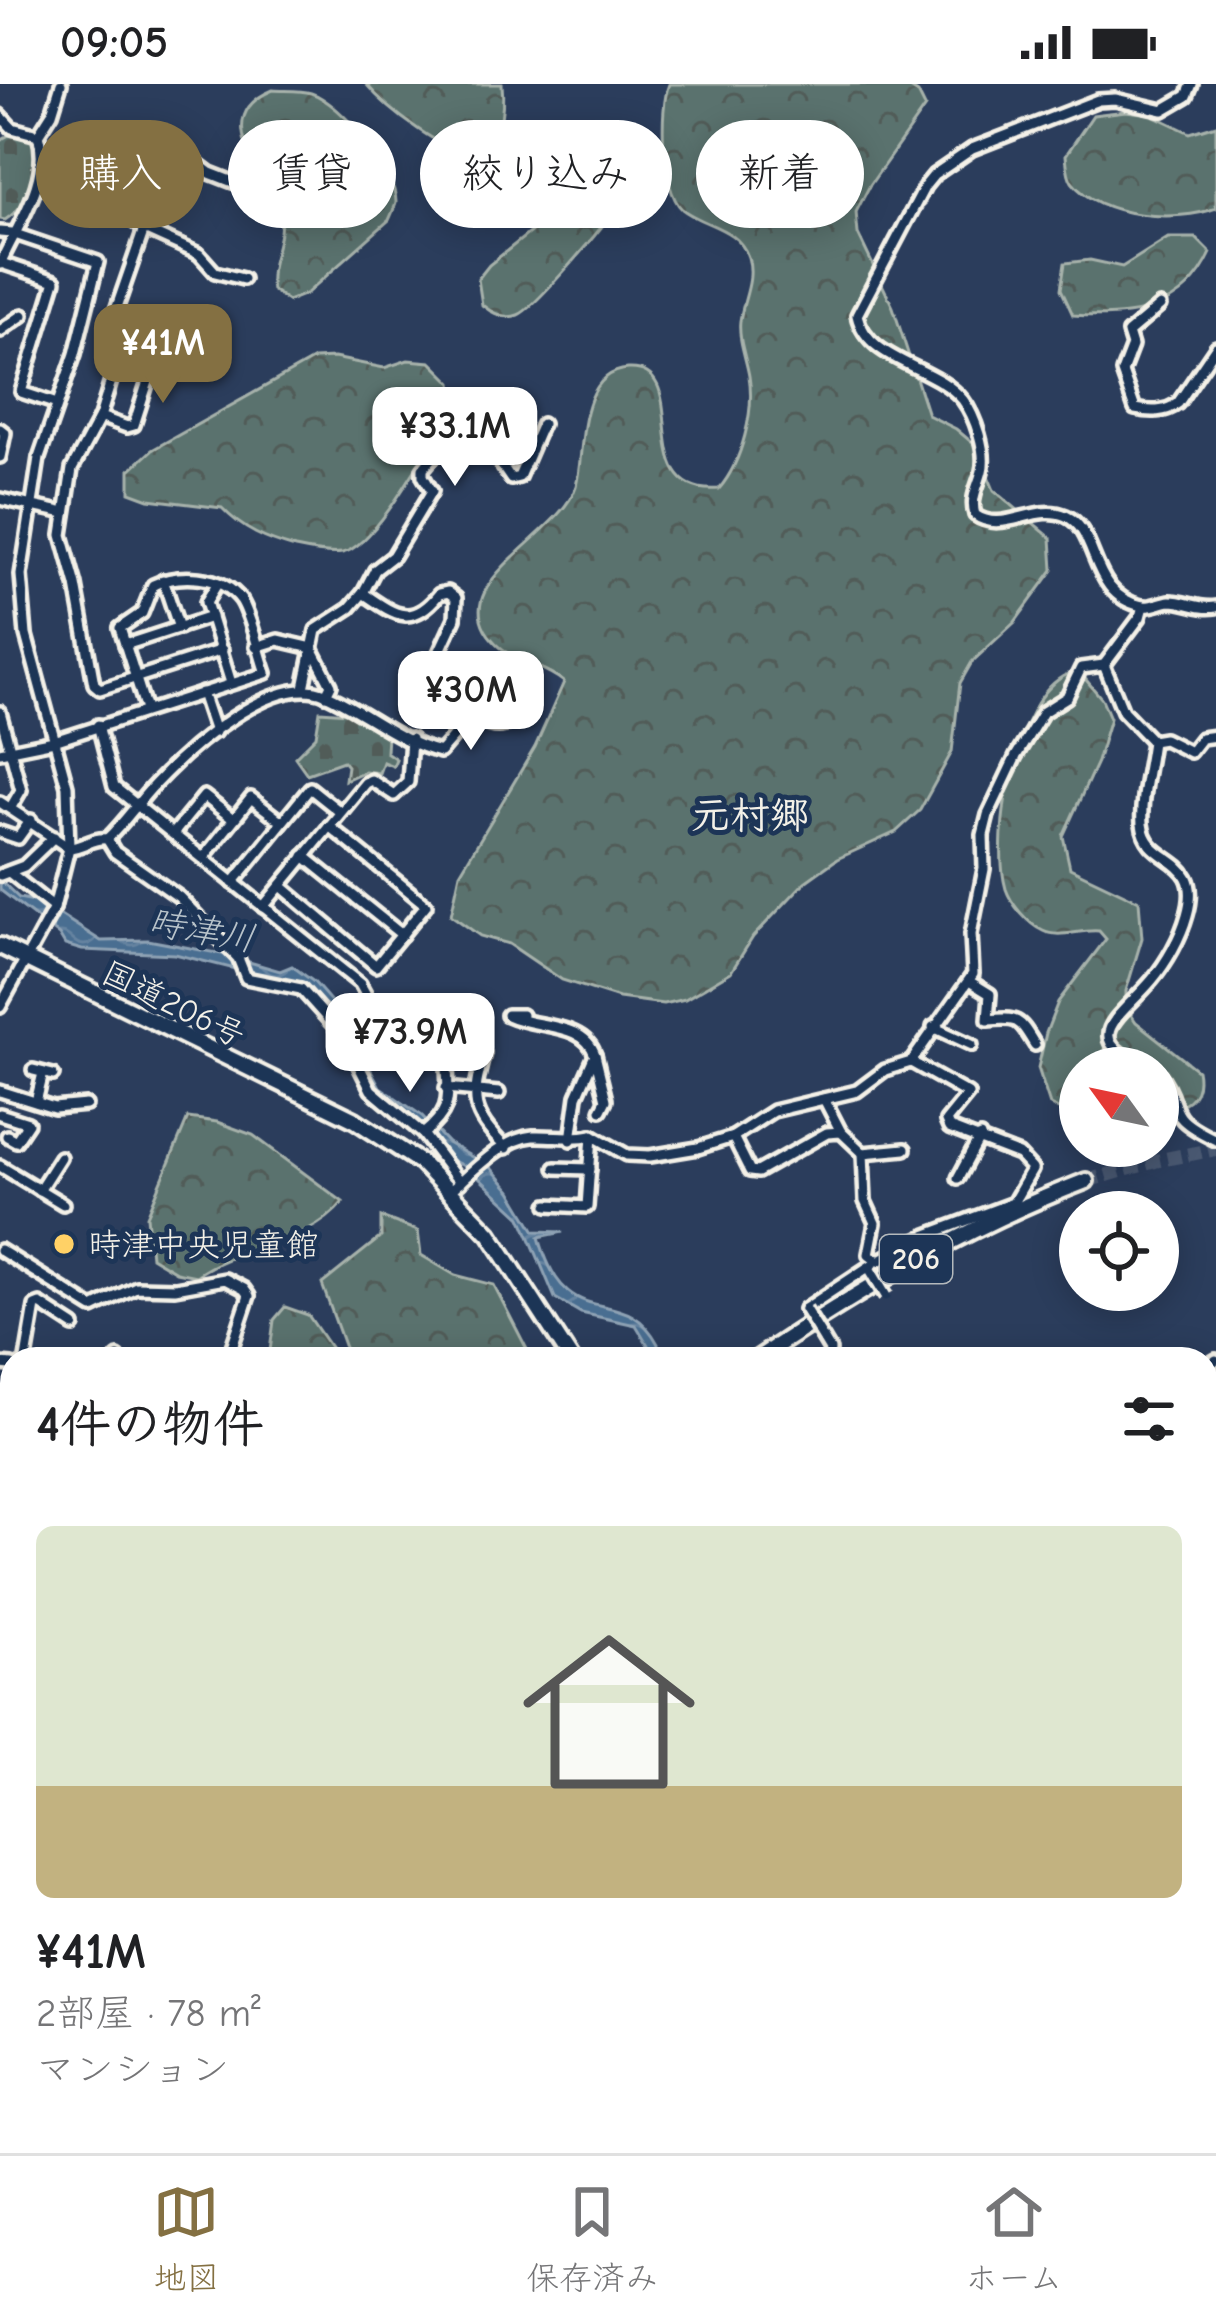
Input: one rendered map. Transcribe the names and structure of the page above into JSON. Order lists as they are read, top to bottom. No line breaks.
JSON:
{"streets":{"highway":["国道206号","206"]},"districts":["元村郷"],"water":["時津川"],"places":["時津中央児童館"],"north":"top left","page":{"status":"09:05","chip":["購入","賃貸","絞り込み","新着"],"price":["¥41M","¥33.1M","¥30M","¥73.9M"],"heading":"4件の物件","list":[{"name":"¥41M","note":"2部屋 · 78 m² · マンション"}],"tabs":["地図","保存済み","ホーム"]}}
